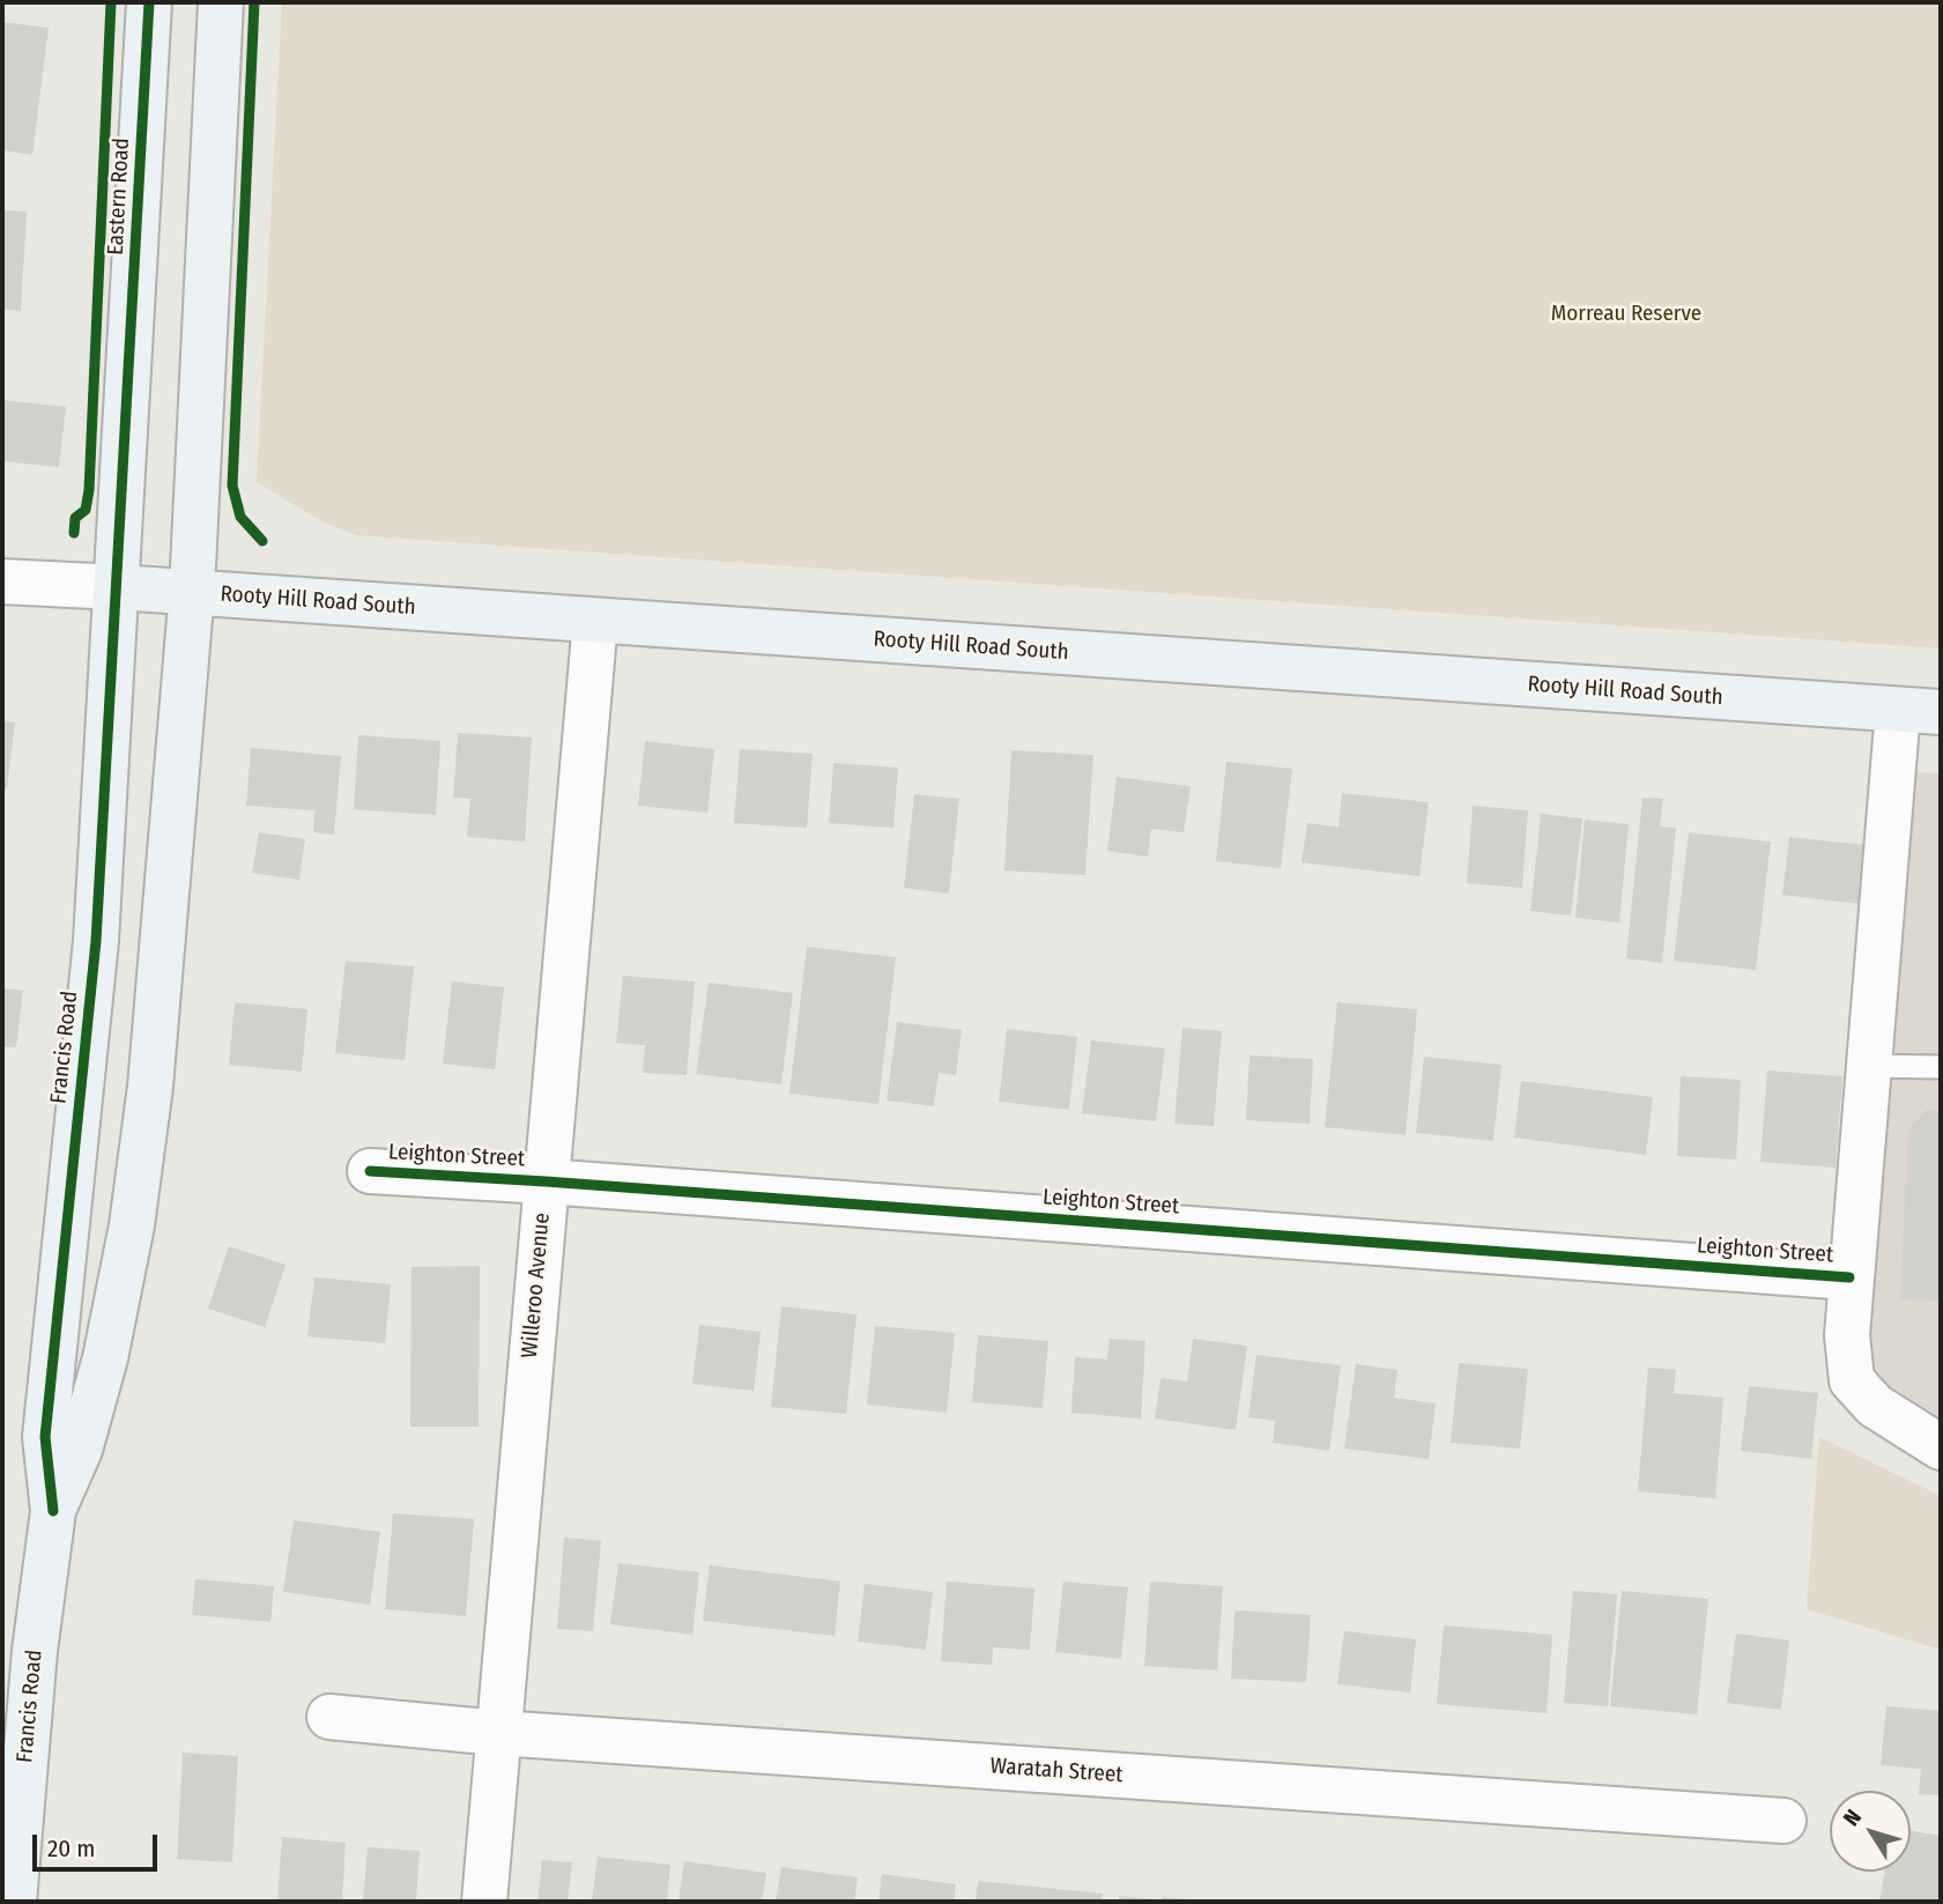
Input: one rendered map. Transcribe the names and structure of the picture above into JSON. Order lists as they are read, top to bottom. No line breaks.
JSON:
{"streets":{"main road":["Eastern Road","Rooty Hill Road South","Francis Road"],"street":["Leighton Street","Willeroo Avenue","Waratah Street"]},"crossings":[["Eastern Road","Rooty Hill Road South"],["Eastern Road","Francis Road"],["Rooty Hill Road South","Francis Road"],["Rooty Hill Road South","Willeroo Avenue"],["Leighton Street","Willeroo Avenue"],["Willeroo Avenue","Waratah Street"]],"parks":["Morreau Reserve"],"scale_bar":"20 m","north":"top left"}
